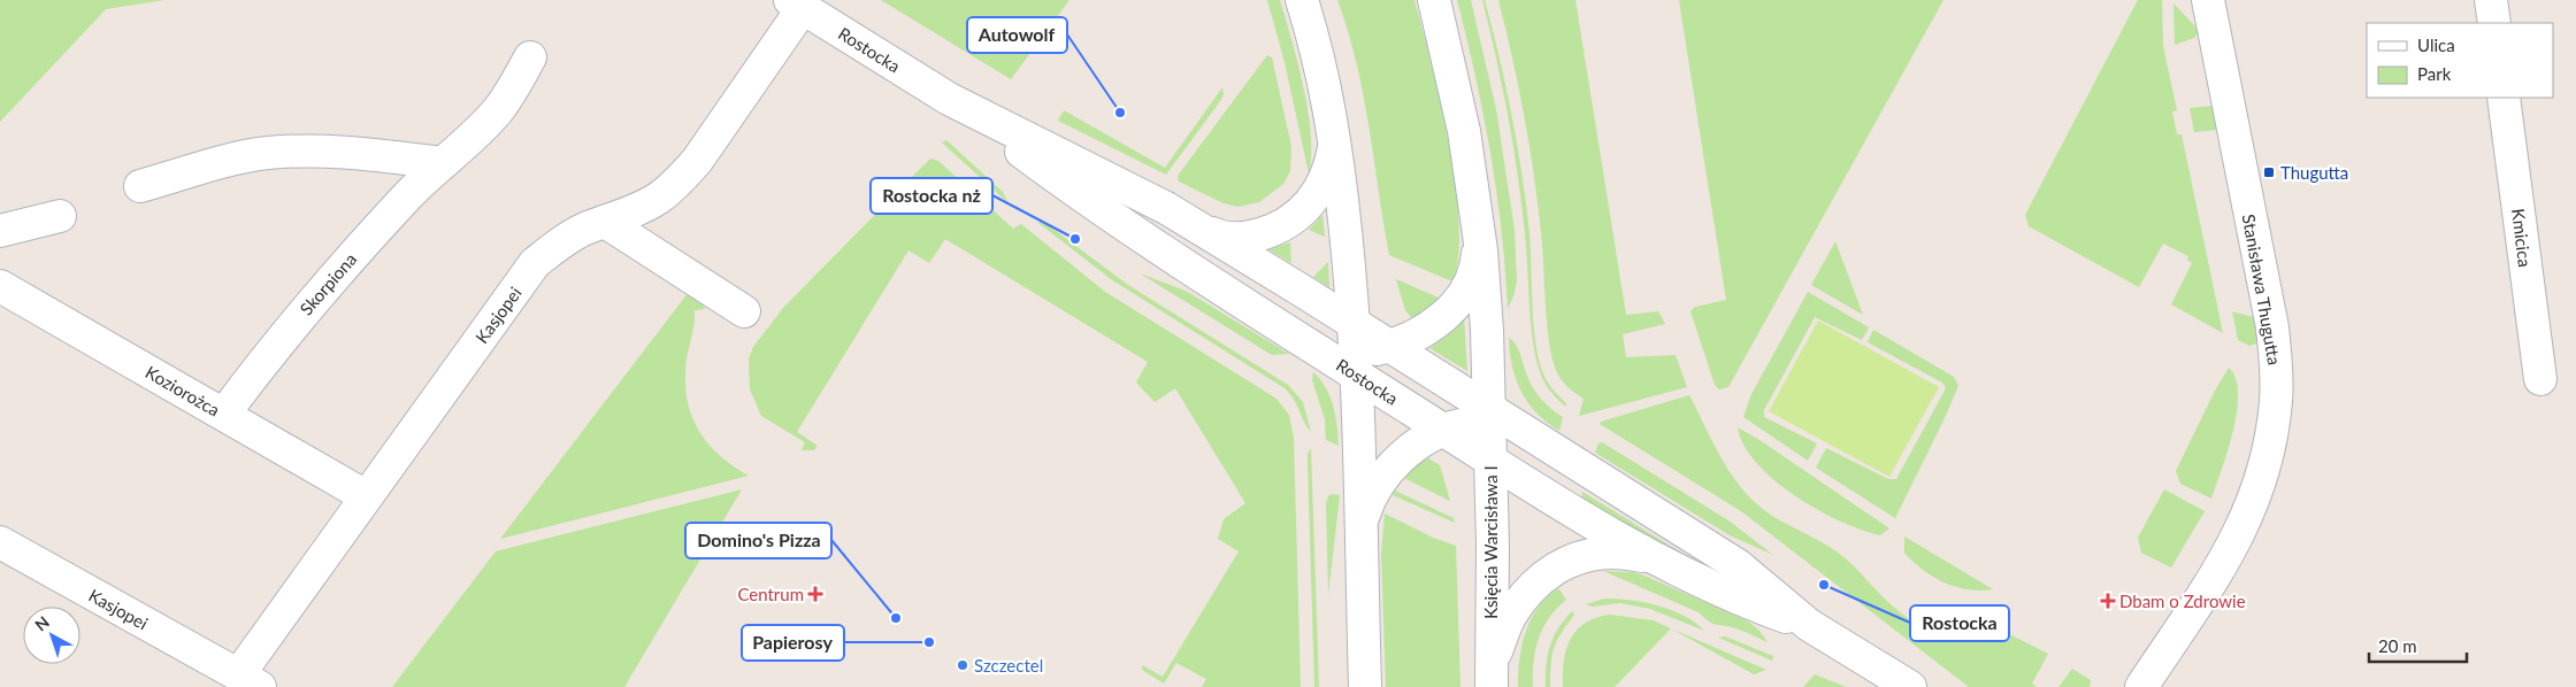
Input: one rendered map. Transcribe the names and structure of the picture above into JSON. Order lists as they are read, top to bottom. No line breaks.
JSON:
{"streets":{"street":["Rostocka","Kmicica","Skorpiona","Stanisława Thugutta","Kasjopei","Koziorożca","Księcia Warcisława I"]},"crossings":[["Rostocka","Kasjopei"],["Rostocka","Księcia Warcisława I"],["Skorpiona","Koziorożca"],["Kasjopei","Koziorożca"]],"places":{"other":["Autowolf","Rostocka nż","Rostocka","Domino's Pizza","Papierosy","Szczectel"],"transit":["Thugutta"],"health":["Centrum","Dbam o Zdrowie"]},"legend":["Ulica","Park"],"scale_bar":"20 m","north":"top left"}
